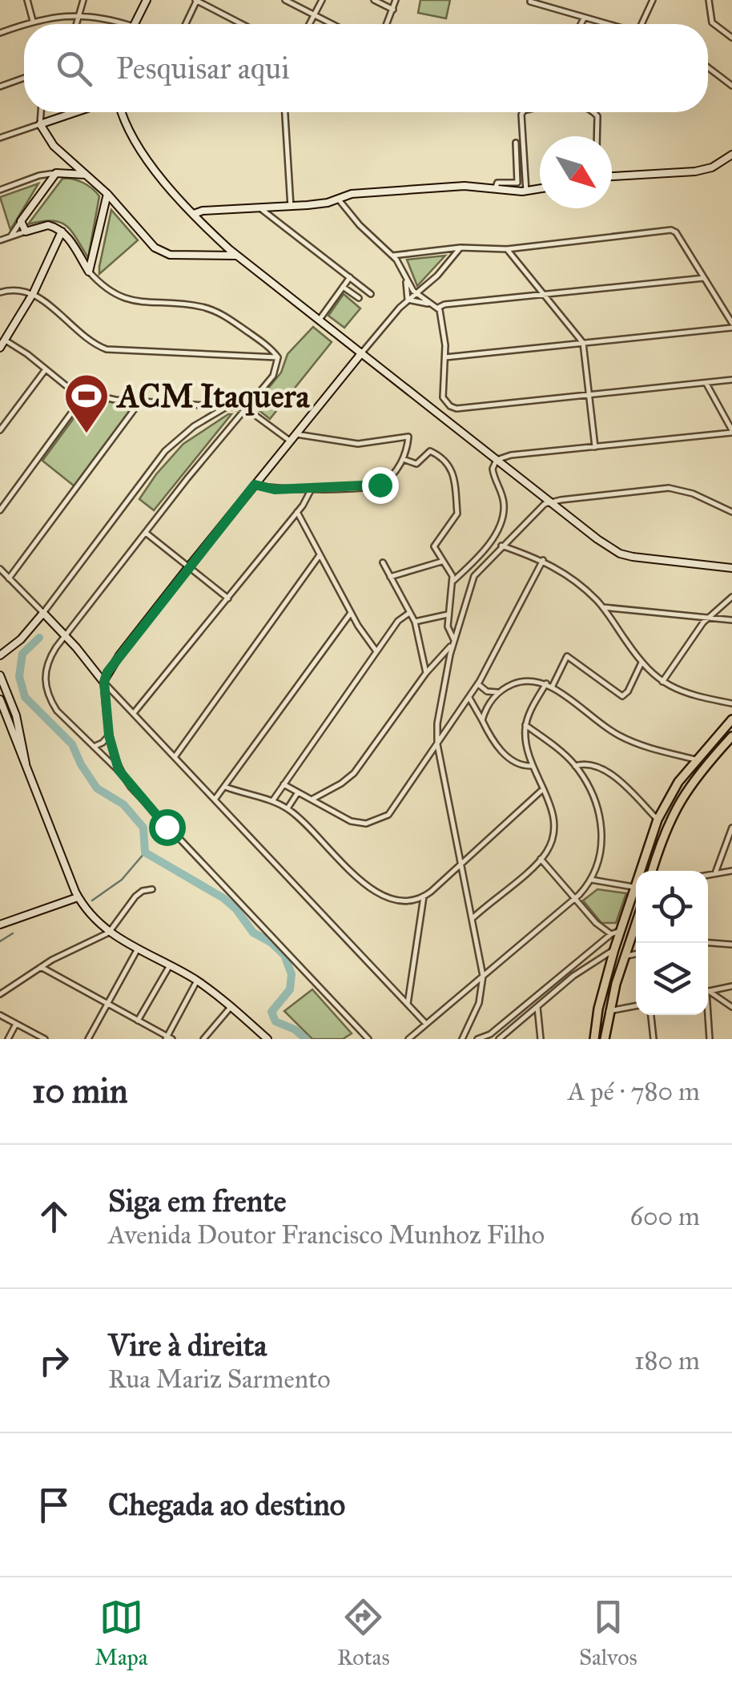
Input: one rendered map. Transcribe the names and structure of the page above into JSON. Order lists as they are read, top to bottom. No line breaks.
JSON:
{"places":{"sports":["ACM Itaquera"]},"north":"bottom right","page":{"search":"Pesquisar aqui","heading":["10 min","A pé · 780 m"],"list":[["Siga em frente","Avenida Doutor Francisco Munhoz Filho","600 m"],["Vire à direita","Rua Mariz Sarmento","180 m"],"Chegada ao destino"],"nav":["Mapa","Rotas","Salvos"]}}
